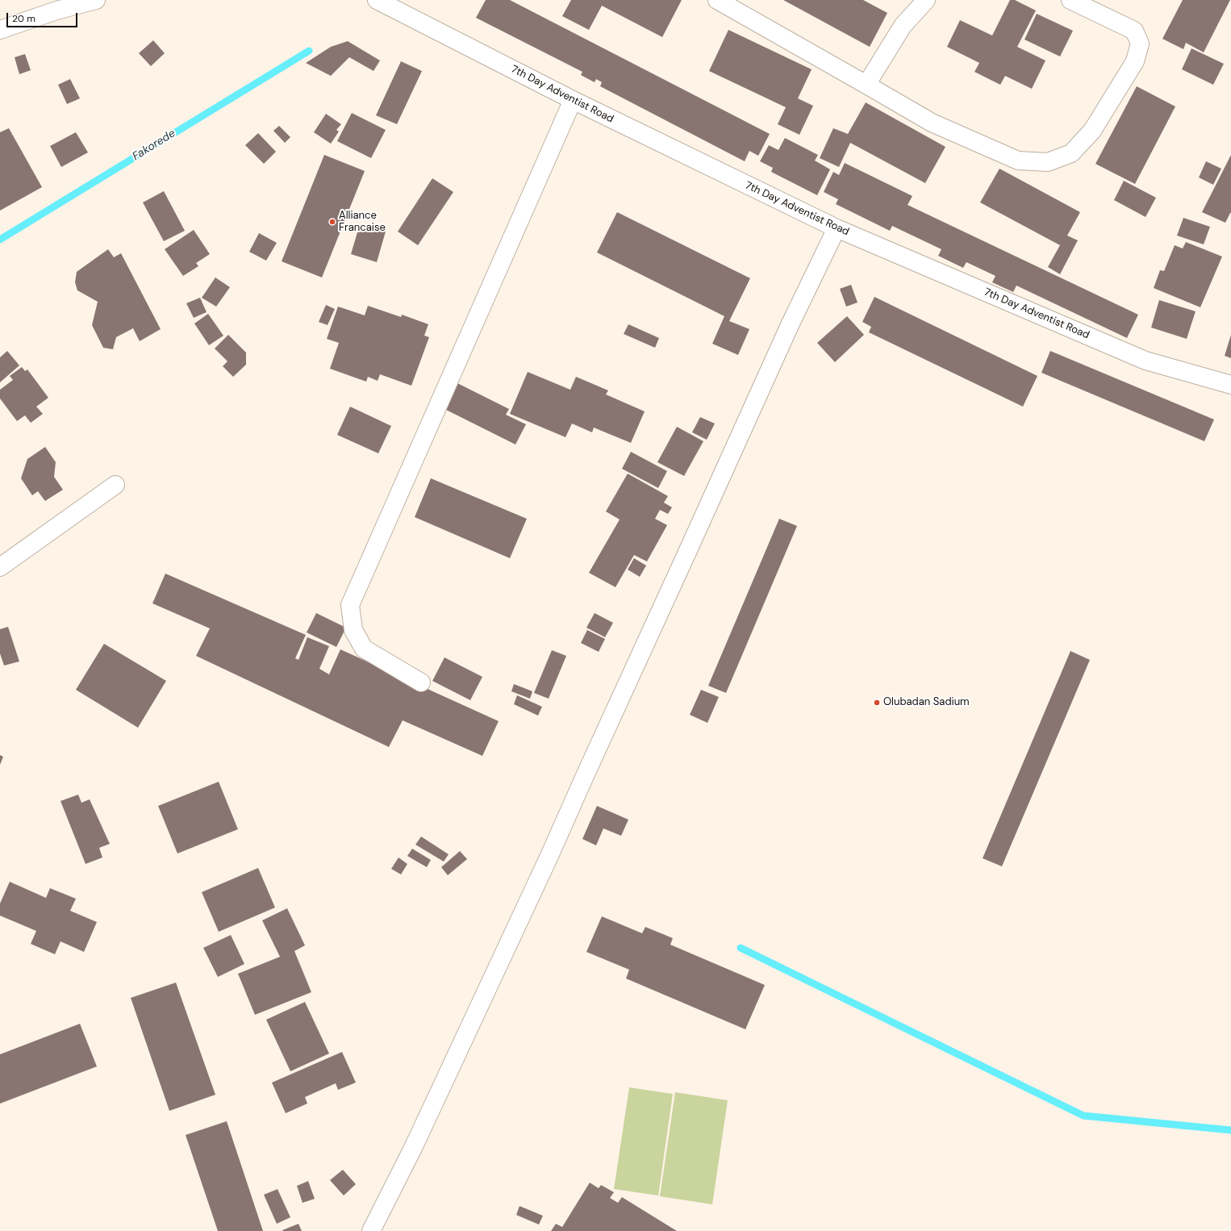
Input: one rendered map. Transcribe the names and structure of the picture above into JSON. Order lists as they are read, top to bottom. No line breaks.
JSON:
{"streets":{"main road":["7th Day Adventist Road"]},"water":["Fakorede"],"places":["Alliance Francaise","Olubadan Sadium"],"scale_bar":"20 m"}
